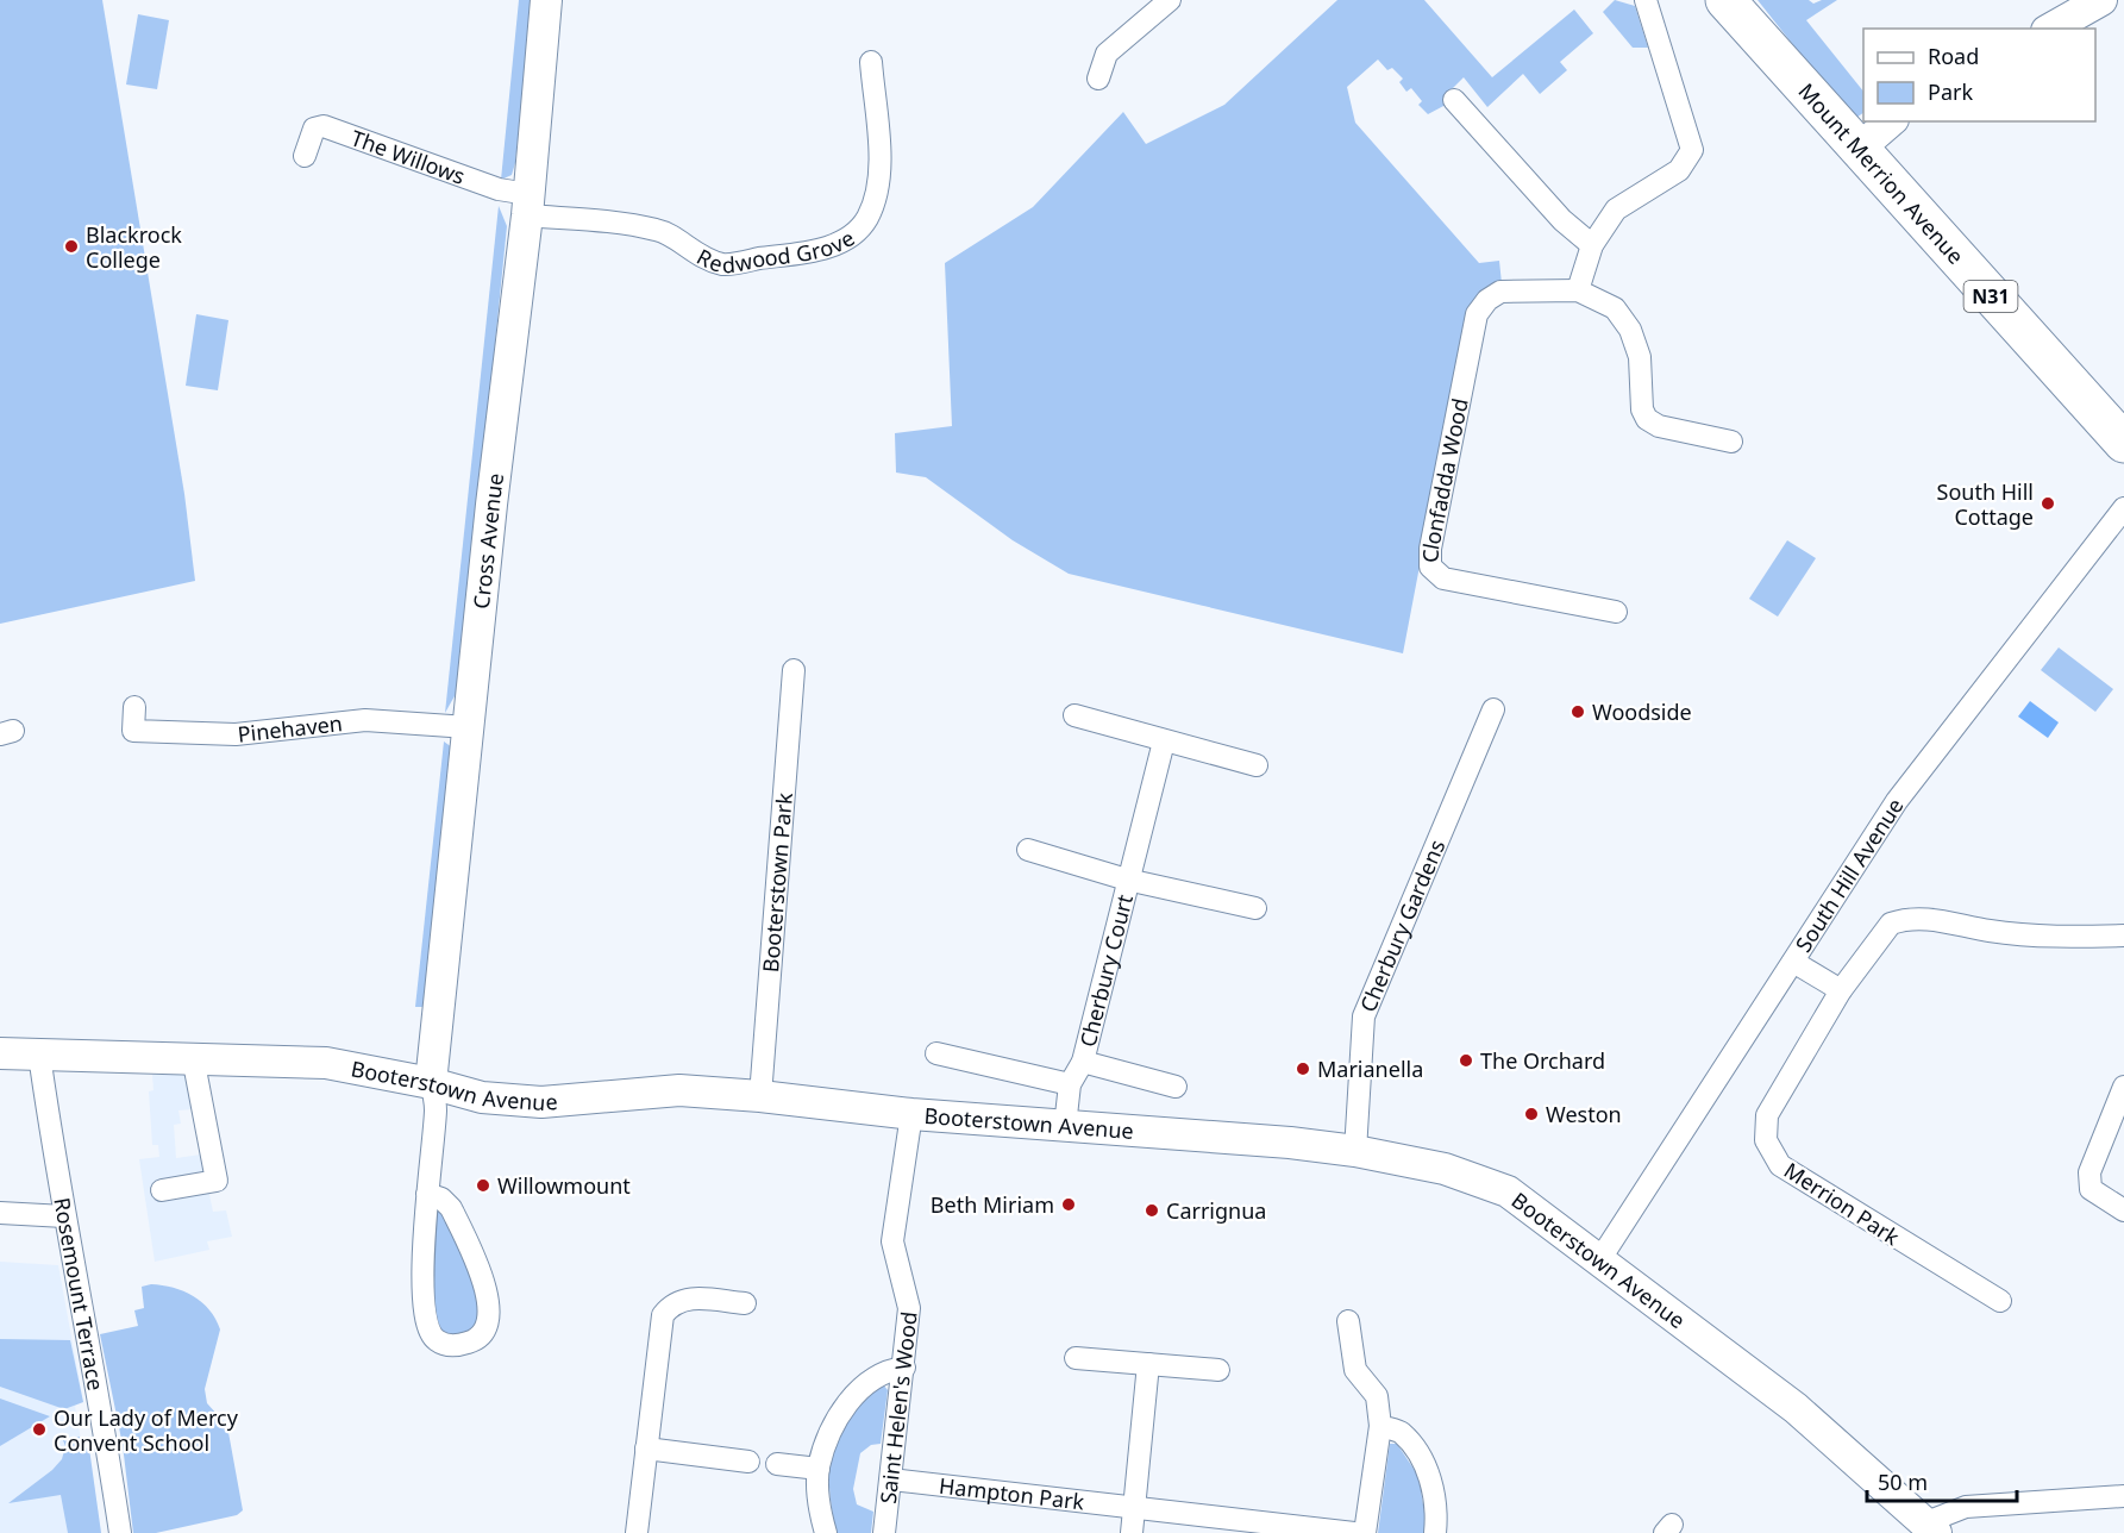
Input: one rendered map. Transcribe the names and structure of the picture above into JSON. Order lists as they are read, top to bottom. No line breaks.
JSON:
{"streets":{"highway":["Mount Merrion Avenue","N31"],"street":["The Willows","Redwood Grove","Clonfadda Wood","Cross Avenue","Pinehaven","South Hill Avenue","Booterstown Park","Cherbury Gardens","Cherbury Court","Booterstown Avenue","Merrion Park","Rosemount Terrace","Saint Helen's Wood","Hampton Park"]},"crossings":[["The Willows","Redwood Grove"],["The Willows","Cross Avenue"],["Redwood Grove","Cross Avenue"],["Cross Avenue","Pinehaven"],["Cross Avenue","Booterstown Avenue"],["South Hill Avenue","Booterstown Avenue"],["Booterstown Park","Booterstown Avenue"],["Cherbury Gardens","Booterstown Avenue"],["Cherbury Court","Booterstown Avenue"],["Booterstown Avenue","Rosemount Terrace"],["Booterstown Avenue","Saint Helen's Wood"],["Saint Helen's Wood","Hampton Park"]],"places":["Blackrock College","South Hill Cottage","Woodside","The Orchard","Marianella","Weston","Willowmount","Beth Miriam","Carrignua","Our Lady of Mercy Convent School"],"legend":["Road","Park"],"scale_bar":"50 m"}
